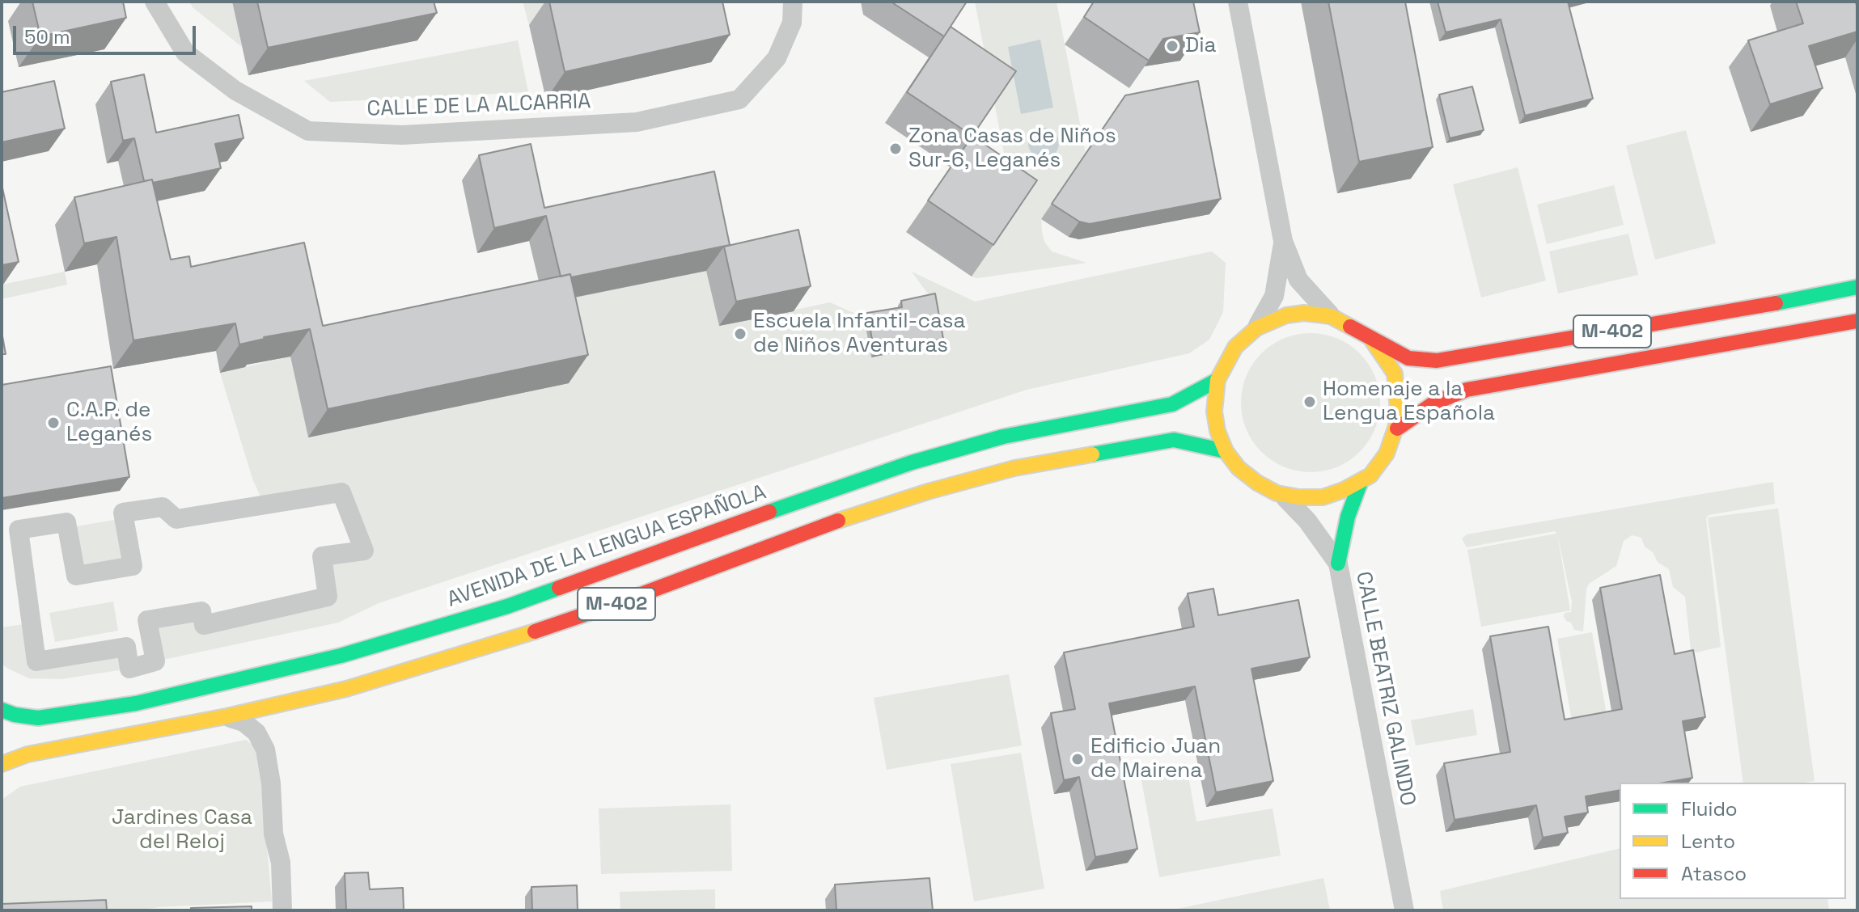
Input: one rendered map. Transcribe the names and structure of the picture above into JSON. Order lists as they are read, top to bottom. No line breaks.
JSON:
{"streets":{"highway":["M-402","AVENIDA DE LA LENGUA ESPAÑOLA"],"street":["CALLE DE LA ALCARRIA","CALLE BEATRIZ GALINDO"]},"crossings":[["M-402","AVENIDA DE LA LENGUA ESPAÑOLA"],["M-402","CALLE BEATRIZ GALINDO"],["AVENIDA DE LA LENGUA ESPAÑOLA","CALLE BEATRIZ GALINDO"]],"parks":["Jardines Casa del Reloj"],"places":["Dia","Zona Casas de Niños Sur-6, Leganés","Escuela Infantil-casa de Niños Aventuras","Homenaje a la Lengua Española","C.A.P. de Leganés","Edificio Juan de Mairena"],"legend":["Fluido","Lento","Atasco"],"scale_bar":"50 m"}
